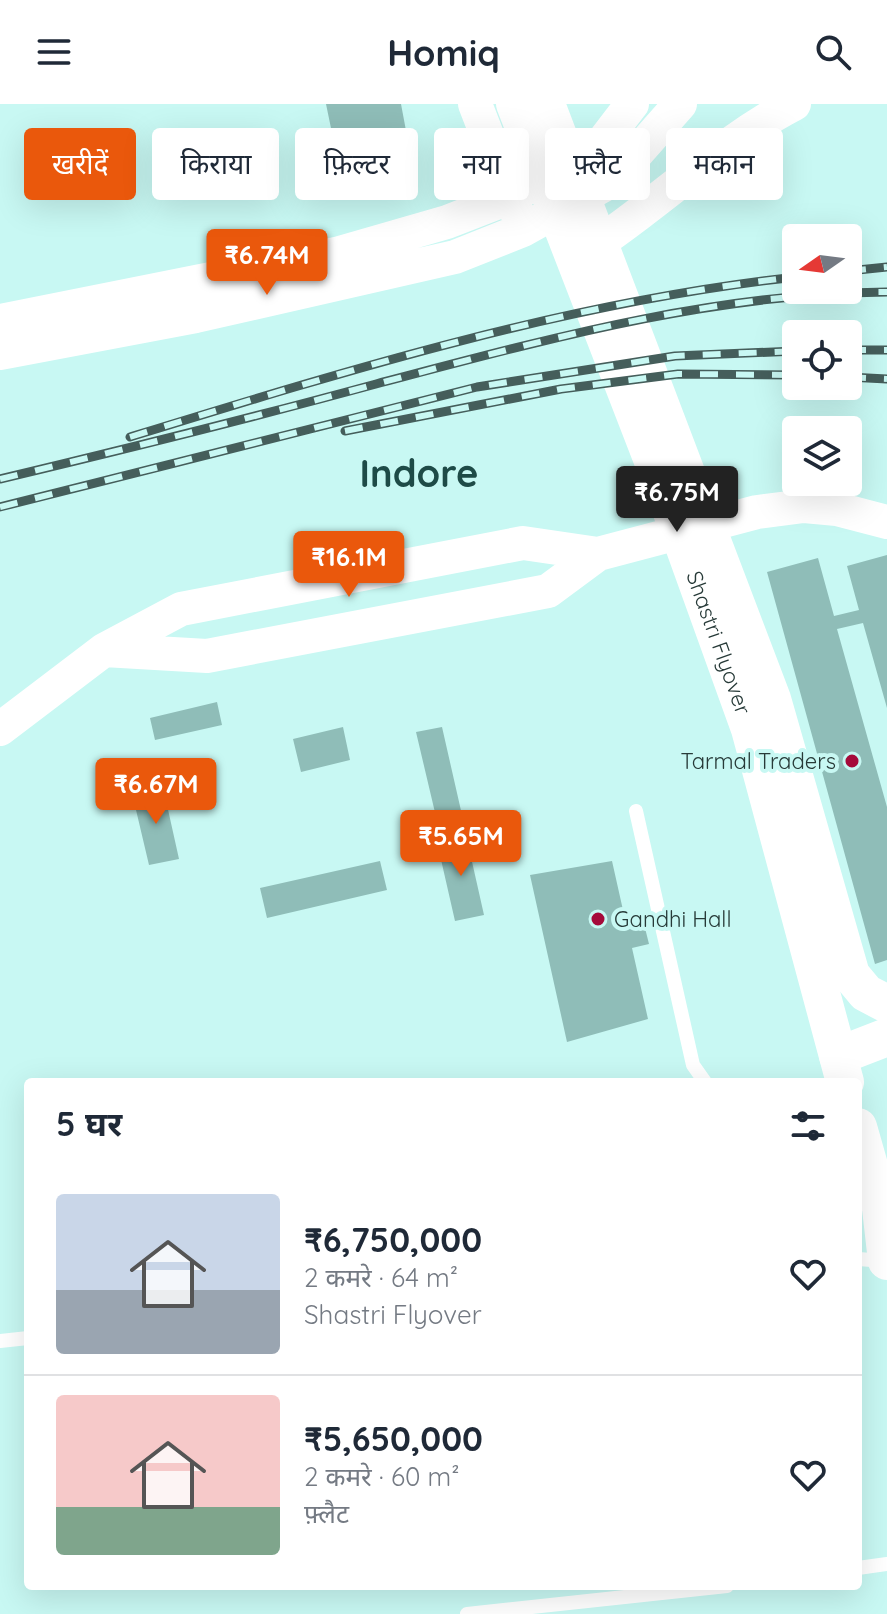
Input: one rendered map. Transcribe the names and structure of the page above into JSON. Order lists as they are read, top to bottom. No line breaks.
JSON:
{"streets":{"main road":["Shastri Flyover"]},"districts":["Indore"],"places":["Tarmal Traders","Gandhi Hall"],"north":"left","page":{"header":"Homiq","chip":["खरीदें","किराया","फ़िल्टर","नया","फ़्लैट","मकान"],"price":["₹6.74M","₹6.75M","₹16.1M","₹6.67M","₹5.65M"],"heading":"5 घर","list":[{"name":"₹6,750,000","note":"2 कमरे · 64 m² · Shastri Flyover"},{"name":"₹5,650,000","note":"2 कमरे · 60 m² · फ़्लैट"}]}}
